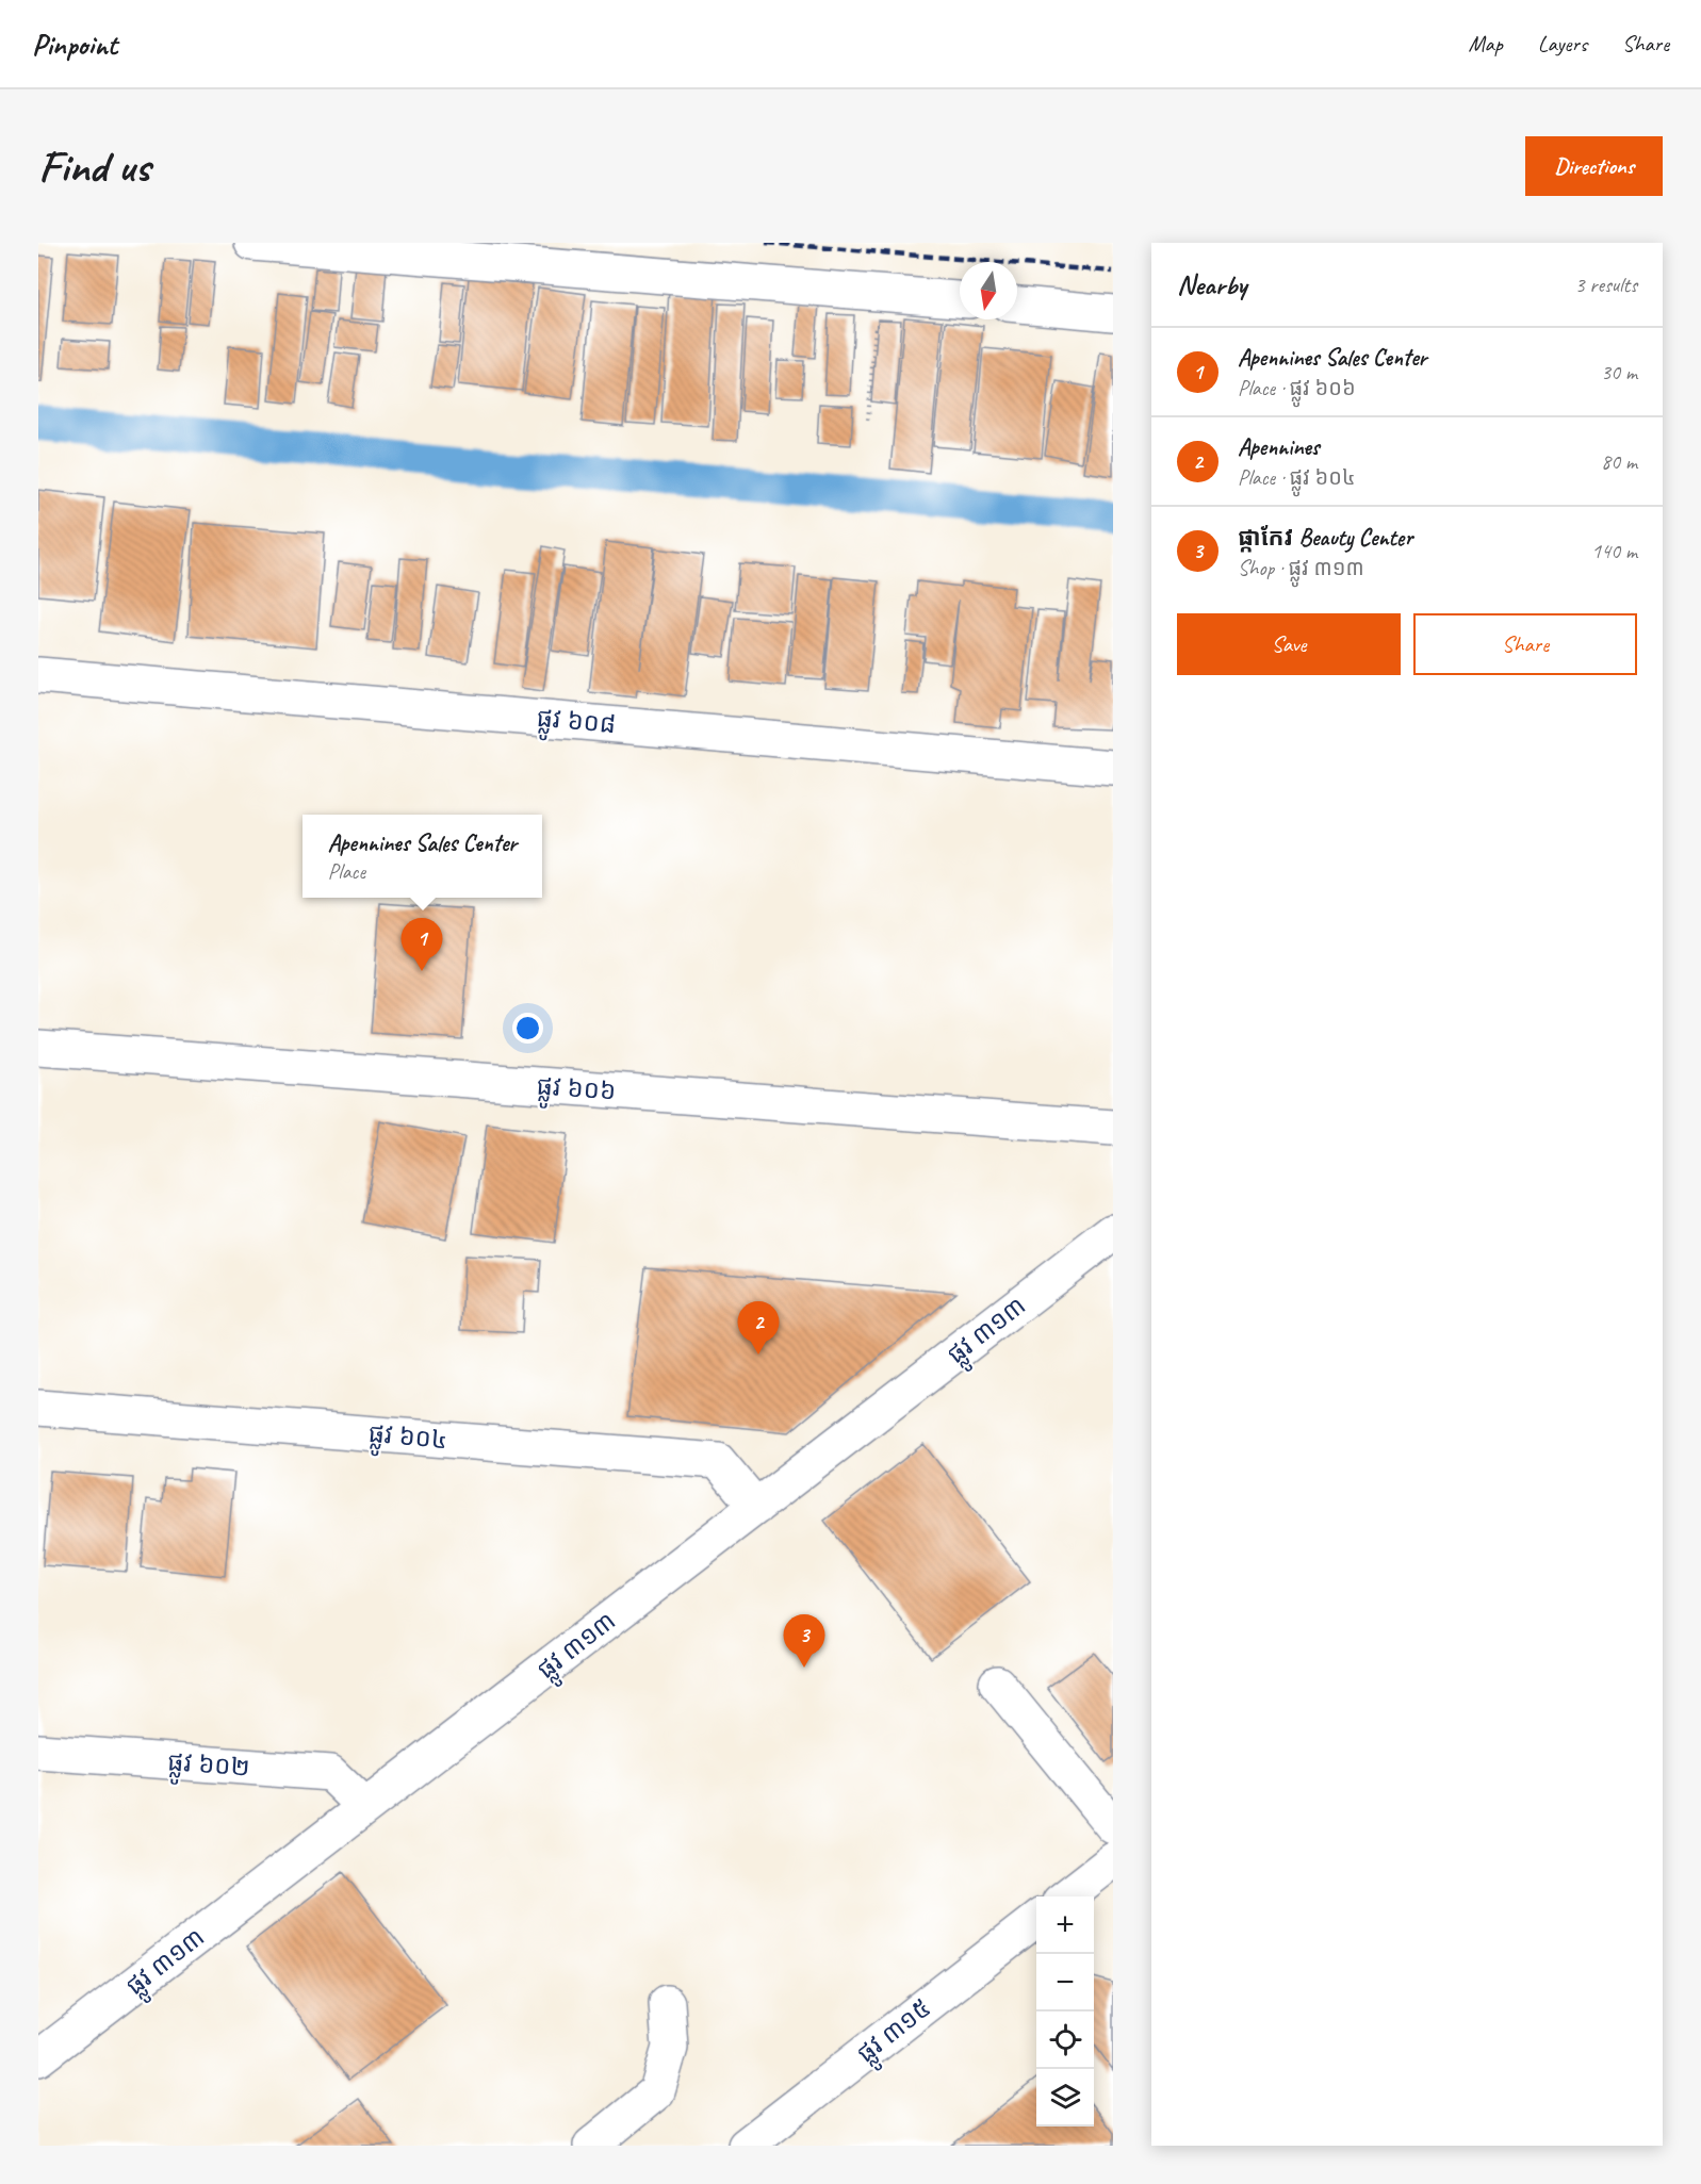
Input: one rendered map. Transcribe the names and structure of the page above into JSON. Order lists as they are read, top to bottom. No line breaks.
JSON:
{"streets":{"street":["ផ្លូវ ៦០៨","ផ្លូវ ៦០៦","ផ្លូវ ៣១៣","ផ្លូវ ៦០៤","ផ្លូវ ៦០២","ផ្លូវ ៣១៥"]},"crossings":[["ផ្លូវ ៣១៣","ផ្លូវ ៦០៤"],["ផ្លូវ ៣១៣","ផ្លូវ ៦០២"]],"north":"bottom","page":{"header":"Pinpoint","nav":["Map","Layers","Share"],"buttons":["Directions",["Save","Share"]],"title":"Find us","heading":["Nearby","3 results"],"list":[{"mark":"1","name":"Apennines Sales Center","note":"Place · ផ្លូវ ៦០៦","value":"30 m"},{"mark":"2","name":"Apennines","note":"Place · ផ្លូវ ៦០៤","value":"80 m"},{"mark":"3","name":"ផ្កាកែវ Beauty Center","note":"Shop · ផ្លូវ ៣១៣","value":"140 m"}],"popup":["Apennines Sales Center","Place"],"pins":["1","2","3"],"map_buttons":["+","−"]}}
